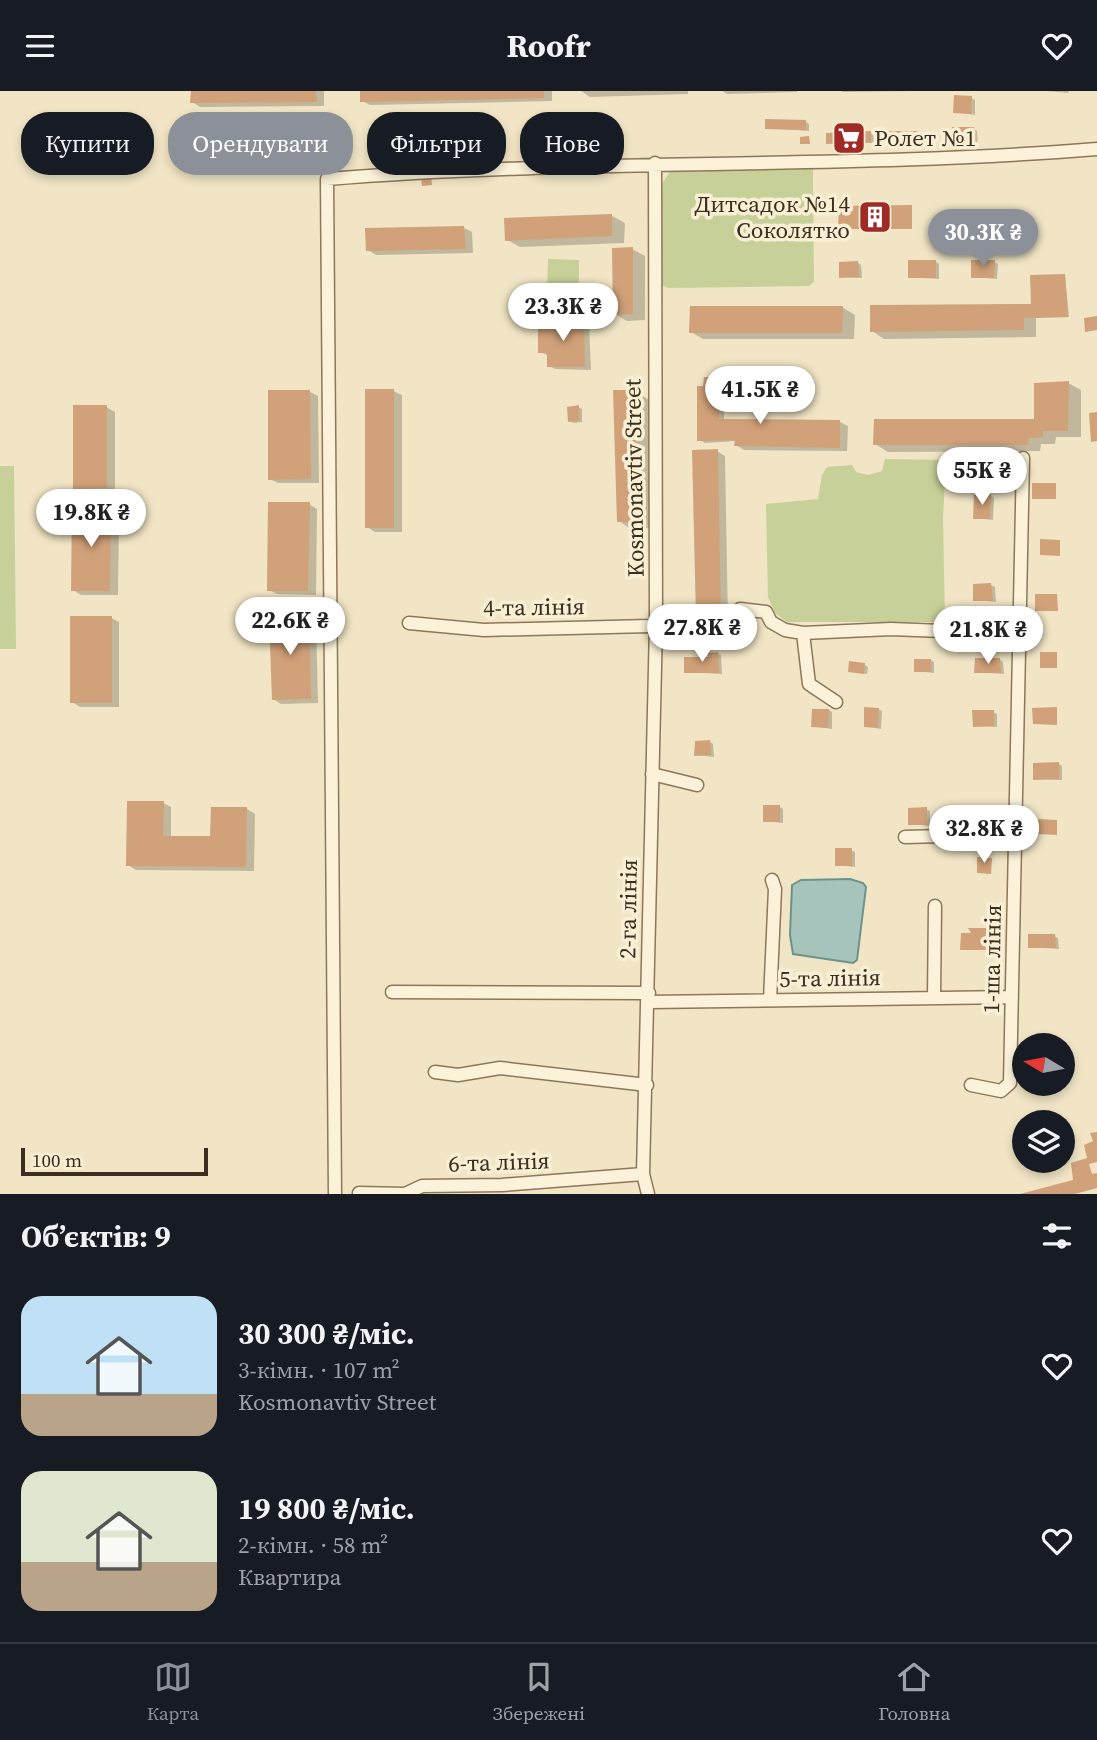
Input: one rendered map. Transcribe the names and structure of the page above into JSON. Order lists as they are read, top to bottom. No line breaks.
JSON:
{"streets":{"street":["Kosmonavtiv Street","4-та лінія","2-га лінія","1-ша лінія","5-та лінія","6-та лінія"]},"crossings":[["Kosmonavtiv Street","4-та лінія"],["Kosmonavtiv Street","2-га лінія"],["4-та лінія","2-га лінія"],["4-та лінія","1-ша лінія"],["2-га лінія","5-та лінія"],["2-га лінія","6-та лінія"],["1-ша лінія","5-та лінія"]],"places":{"supermarket":["Ролет №1"],"building":["Дитсадок №14 Соколятко"]},"scale_bar":"100 m","north":"left","page":{"header":"Roofr","chip":["Купити","Орендувати","Фільтри","Нове"],"price":["30.3K ₴","23.3K ₴","41.5K ₴","55K ₴","19.8K ₴","22.6K ₴","27.8K ₴","21.8K ₴","32.8K ₴"],"scale":"100 m","heading":"Об’єктів: 9","list":[{"name":"30 300 ₴/міс.","note":"3-кімн. · 107 m² · Kosmonavtiv Street"},{"name":"19 800 ₴/міс.","note":"2-кімн. · 58 m² · Квартира"}],"tabs":["Карта","Збережені","Головна"]}}
